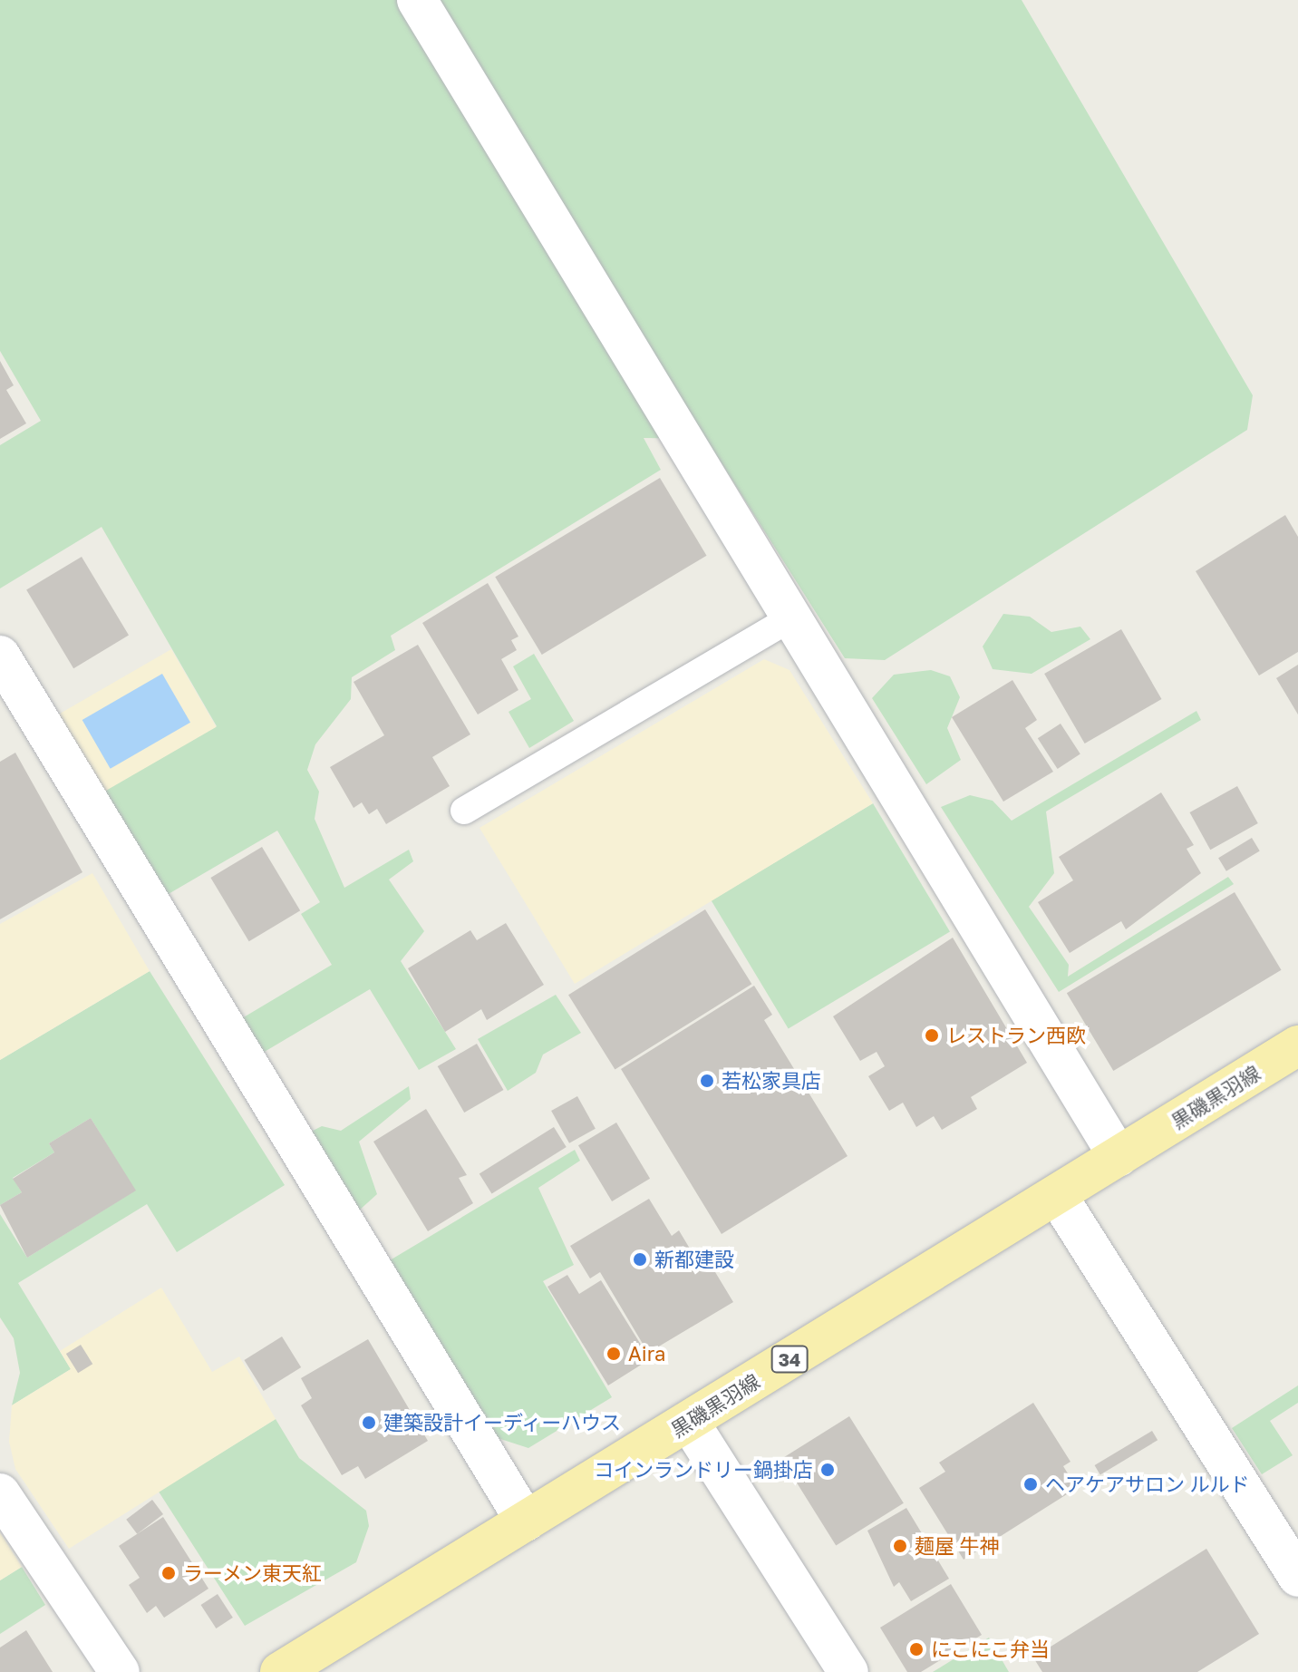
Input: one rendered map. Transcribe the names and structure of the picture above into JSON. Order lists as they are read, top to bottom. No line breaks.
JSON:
{"streets":{"main road":["黒磯黒羽線","34"]},"places":["レストラン西欧","若松家具店","新都建設","Aira","建築設計イーディーハウス","コインランドリー鍋掛店","ヘアケアサロン ルルド","麺屋 牛神","ラーメン東天紅","にこにこ弁当"]}
